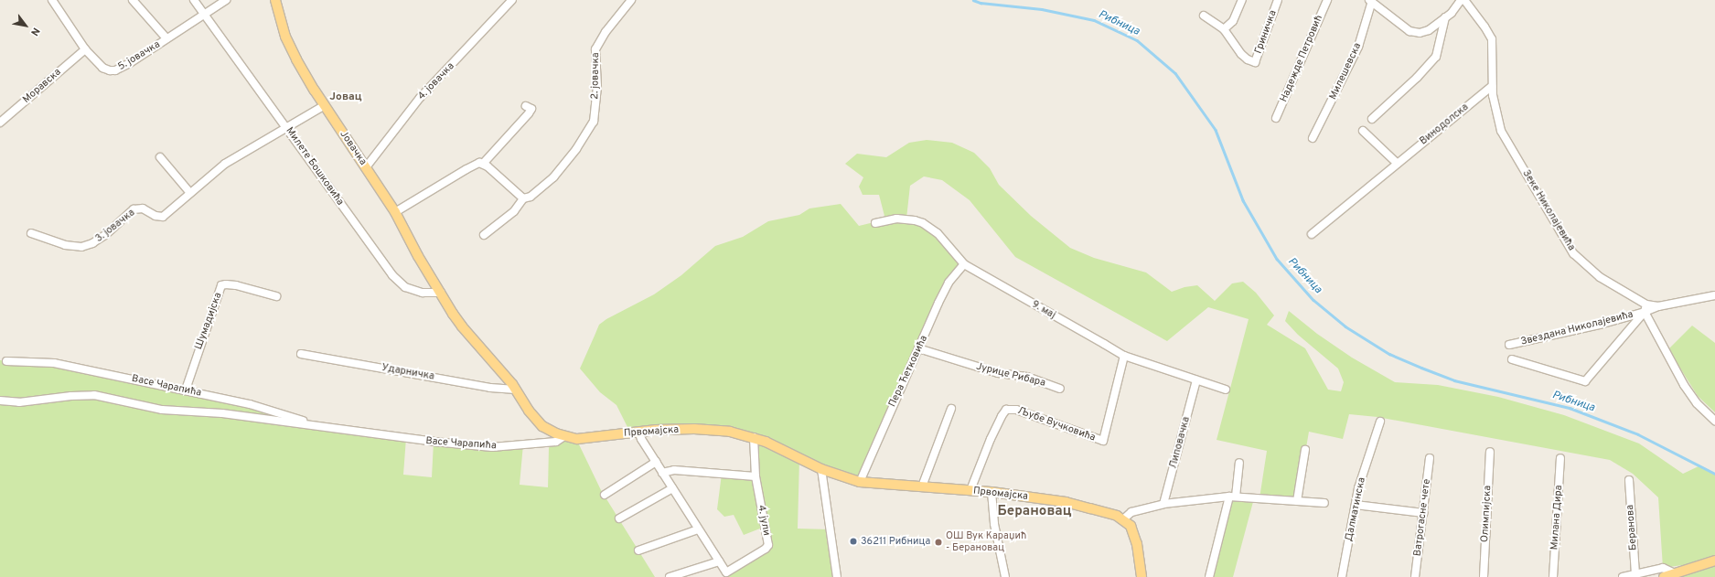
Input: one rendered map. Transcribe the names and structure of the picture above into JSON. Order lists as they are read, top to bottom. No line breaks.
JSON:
{"streets":{"main road":["Јовачка","Првомајска"],"street":["Гриничка","5. јовачка","Надежде Петровић","Милешевска","2. јовачка","4. јовачка","Моравска","Винодолска","Милете Бошковића","Зеке Николајевића","3. јовачка","9. мај","Шумадијска","Звездана Николајевића","Пера Ћетковића","Ударничка","Јурице Рибара","Васе Чарапића","Љубе Вучковића","Липовачка","Далматинска","Олимпијска","Ватрогасне чете","Милана Дира","4. јули","Беранова"]},"crossings":[["5. јовачка","Моравска"],["5. јовачка","Милете Бошковића"],["4. јовачка","Јовачка"],["Винодолска","Зеке Николајевића"],["Јовачка","Милете Бошковића"],["Јовачка","3. јовачка"],["Јовачка","Првомајска"],["Милете Бошковића","3. јовачка"],["Милете Бошковића","Првомајска"],["9. мај","Пера Ћетковића"],["9. мај","Љубе Вучковића"],["9. мај","Липовачка"],["Шумадијска","Васе Чарапића"],["Пера Ћетковића","Јурице Рибара"],["Пера Ћетковића","Првомајска"],["Ударничка","Првомајска"],["Васе Чарапића","Првомајска"],["Љубе Вучковића","Првомајска"],["Првомајска","4. јули"]],"districts":["Јовац","Берановац"],"water":["Рибница"],"places":["36211 Рибница","ОШ Вук Караџић - Берановац"],"north":"bottom right"}
